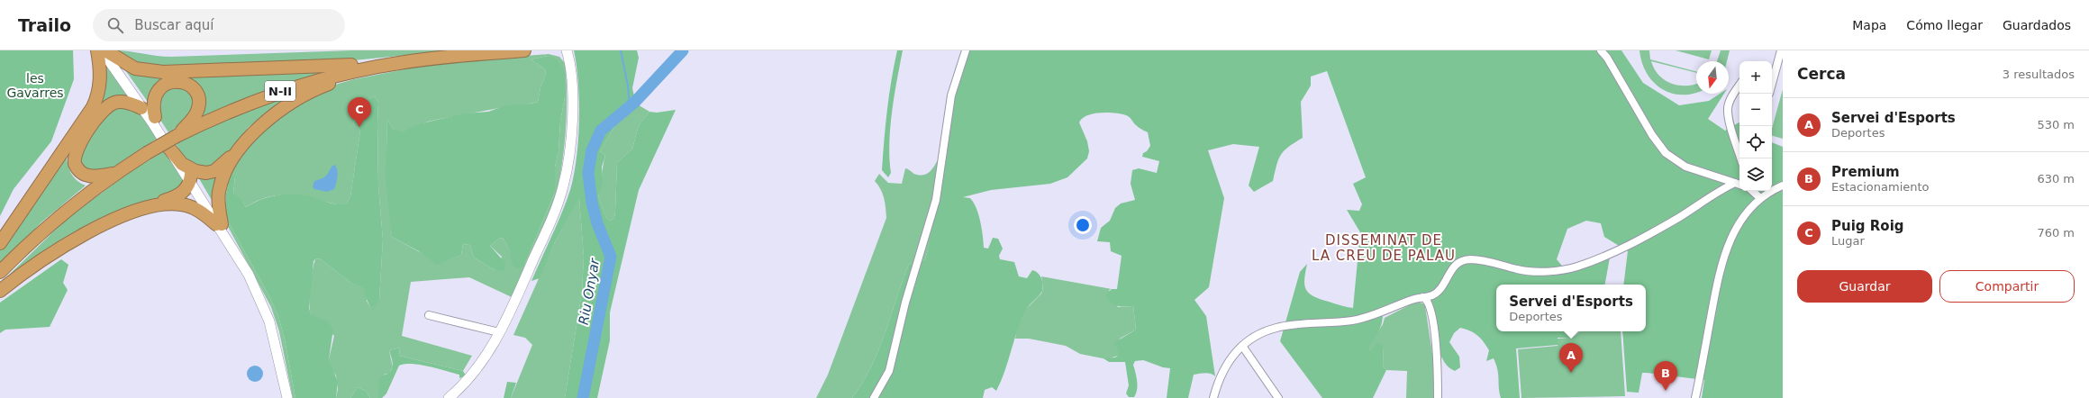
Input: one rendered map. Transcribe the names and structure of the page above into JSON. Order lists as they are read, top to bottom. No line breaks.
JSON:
{"streets":{"highway":["N-II"]},"districts":["DISSEMINAT DE LA CREU DE PALAU"],"water":["Riu Onyar"],"parks":["les Gavarres"],"north":"bottom","page":{"header":"Trailo","search":"Buscar aquí","nav":["Mapa","Cómo llegar","Guardados"],"heading":["Cerca","3 resultados"],"map_buttons":["+","−"],"pins":["C","A","B"],"list":[{"mark":"A","name":"Servei d'Esports","note":"Deportes","value":"530 m"},{"mark":"B","name":"Premium","note":"Estacionamiento","value":"630 m"},{"mark":"C","name":"Puig Roig","note":"Lugar","value":"760 m"}],"buttons":["Guardar","Compartir"],"popup":["Servei d'Esports","Deportes"]}}
